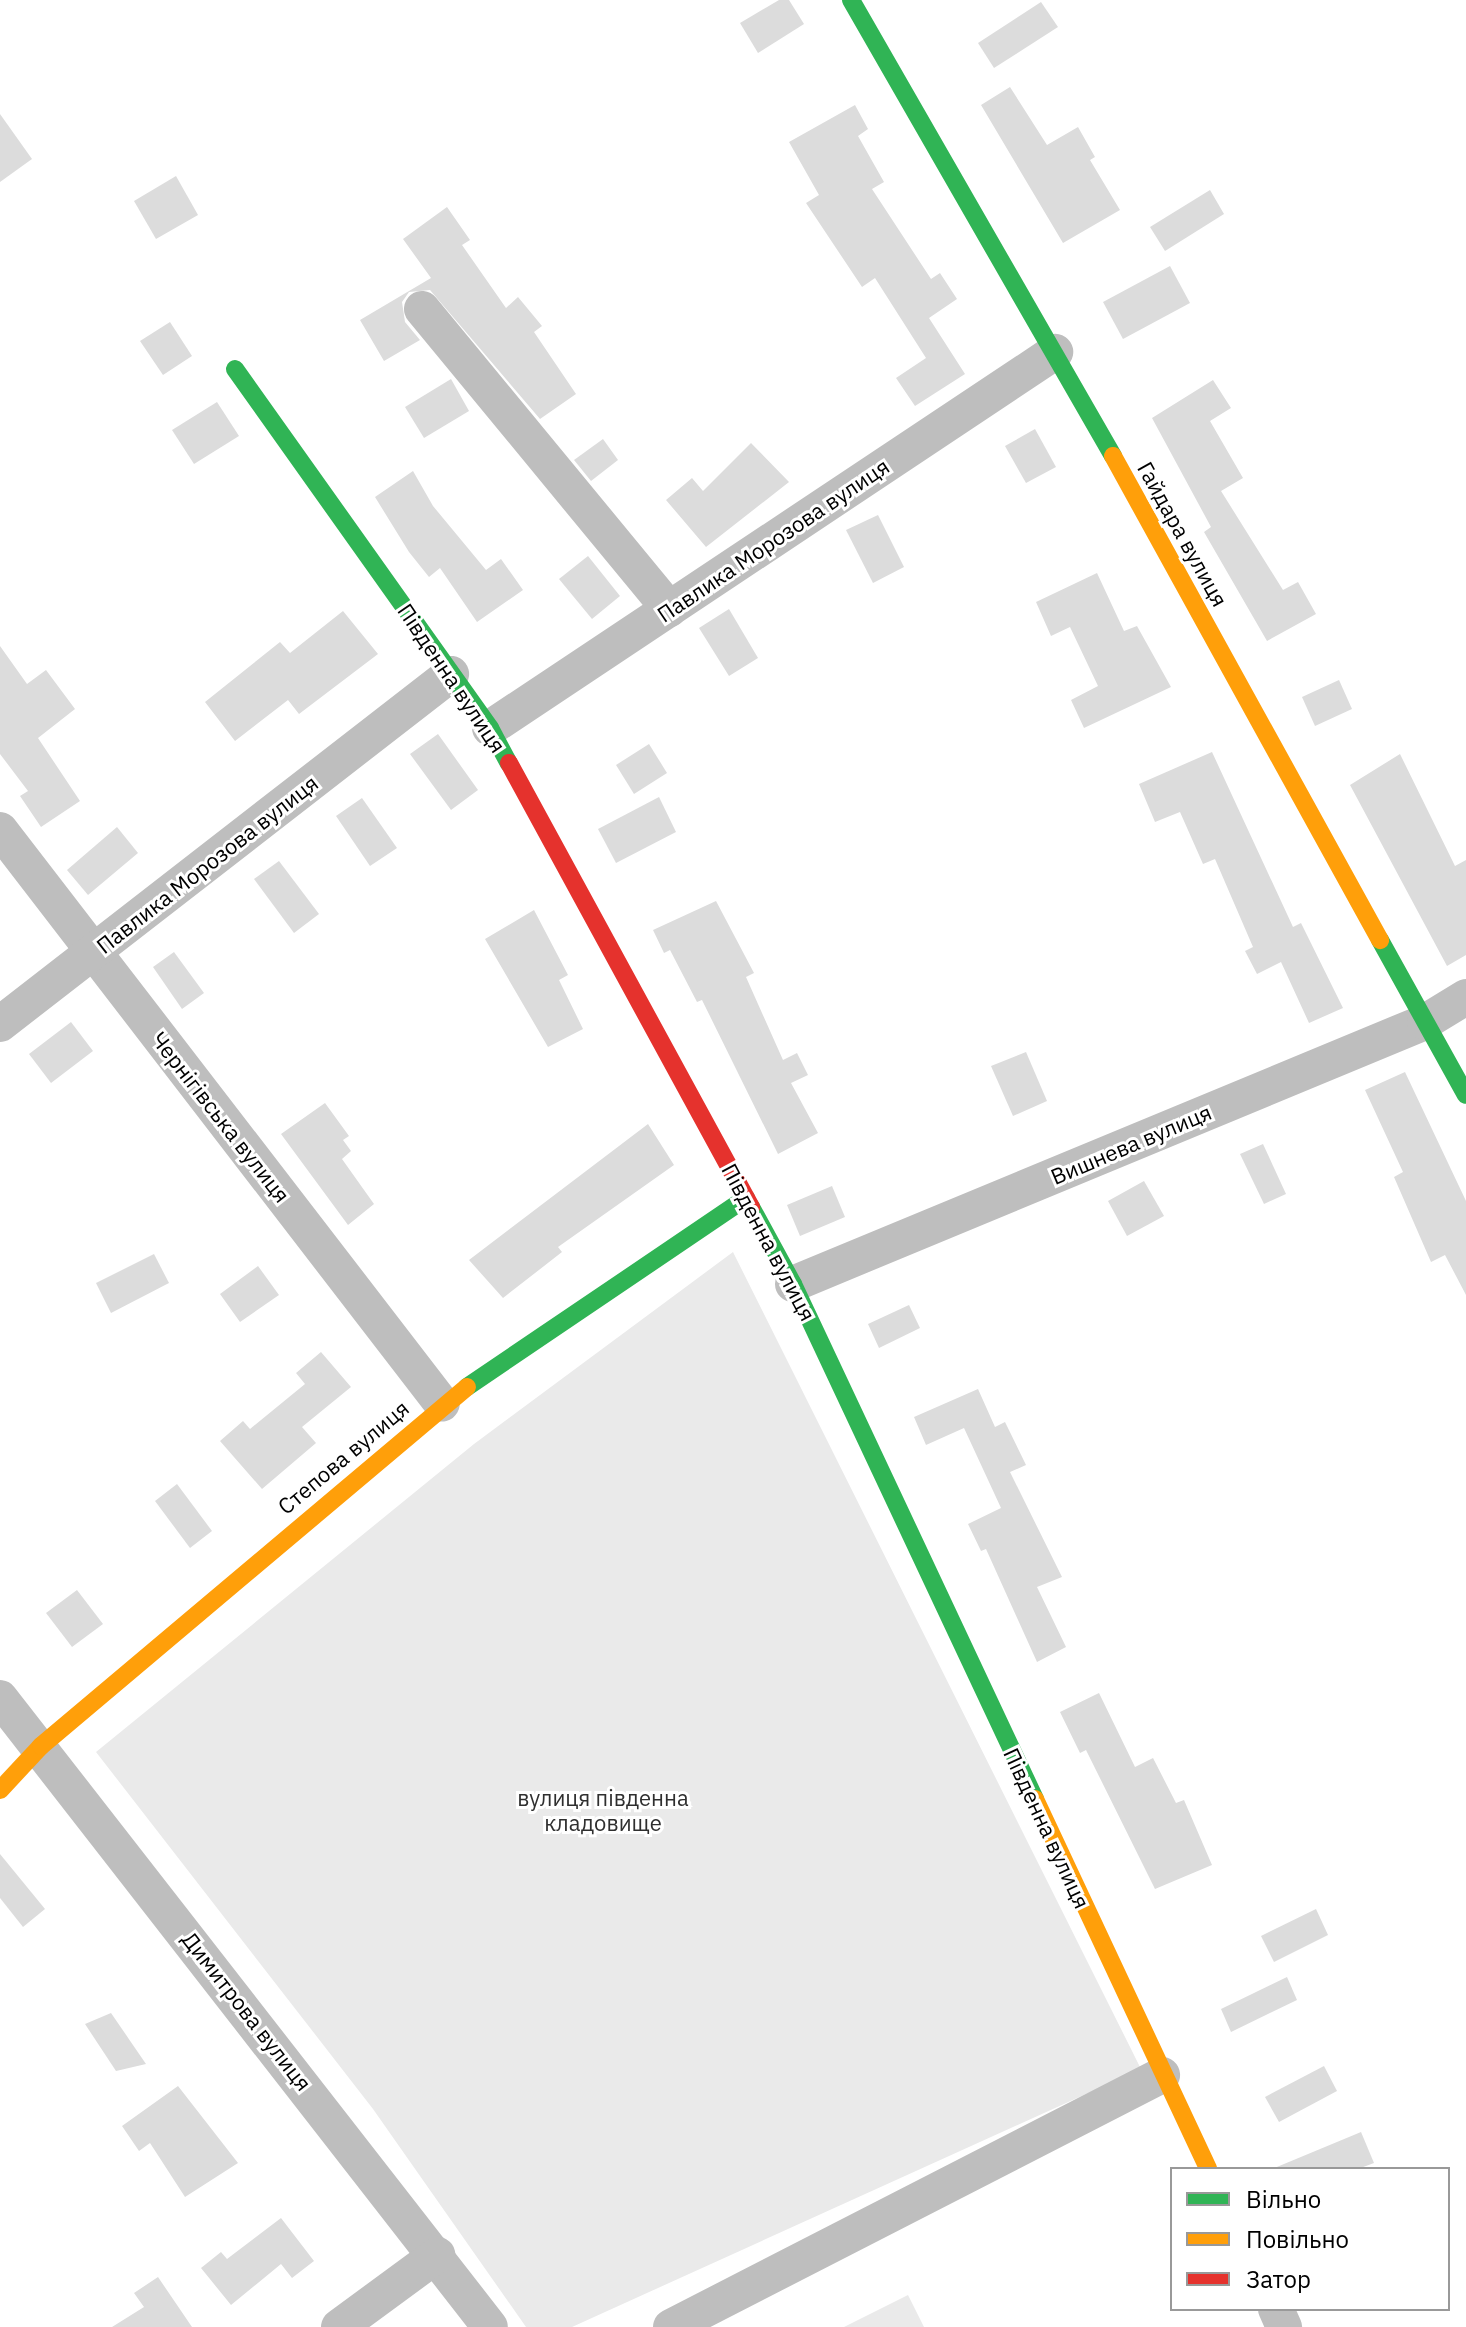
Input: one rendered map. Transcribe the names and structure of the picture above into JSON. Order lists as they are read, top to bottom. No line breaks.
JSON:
{"streets":{"street":["Гайдара вулиця","Павлика Морозова вулиця","Південна вулиця","Чернігівська вулиця","Вишнева вулиця","Степова вулиця","Димитрова вулиця"]},"crossings":[["Гайдара вулиця","Павлика Морозова вулиця"],["Гайдара вулиця","Вишнева вулиця"],["Павлика Морозова вулиця","Південна вулиця"],["Павлика Морозова вулиця","Чернігівська вулиця"],["Південна вулиця","Вишнева вулиця"],["Південна вулиця","Степова вулиця"],["Чернігівська вулиця","Степова вулиця"],["Степова вулиця","Димитрова вулиця"]],"parks":["вулиця південна кладовище"],"legend":["Вільно","Повільно","Затор"]}
